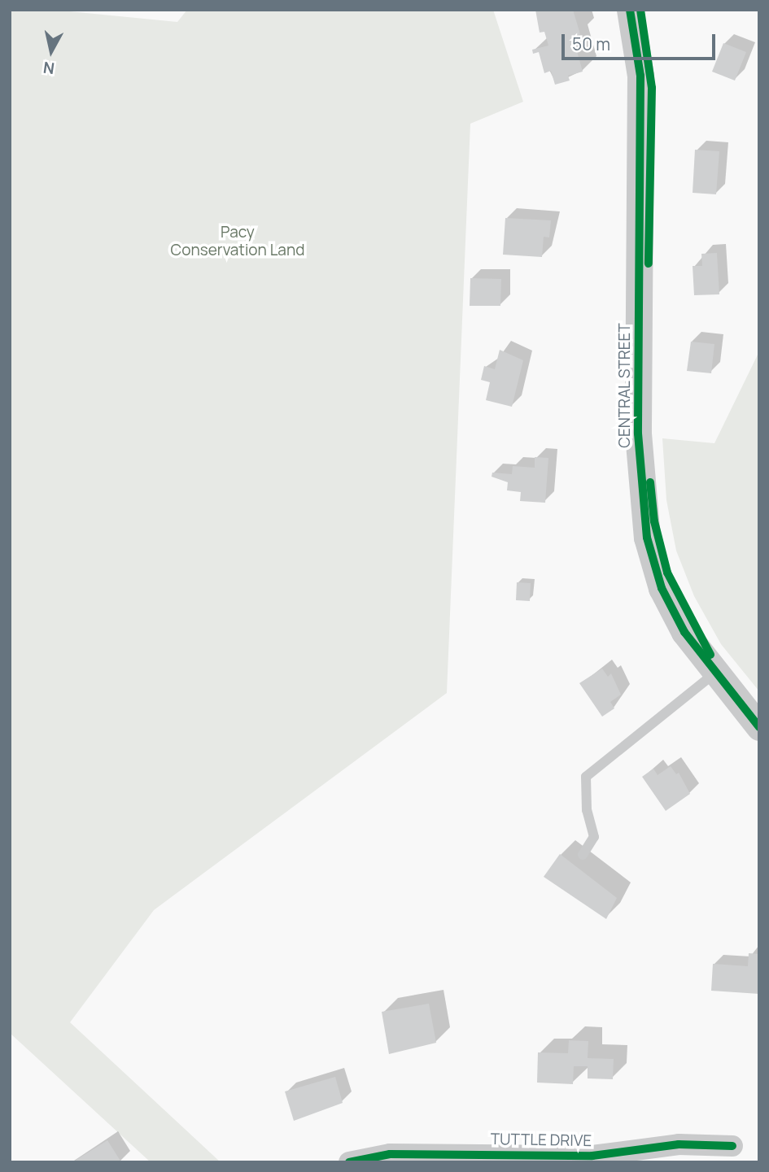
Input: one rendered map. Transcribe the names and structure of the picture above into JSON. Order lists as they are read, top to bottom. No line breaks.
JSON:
{"streets":{"street":["CENTRAL STREET","TUTTLE DRIVE"]},"parks":["Pacy Conservation Land"],"scale_bar":"50 m","north":"bottom"}
